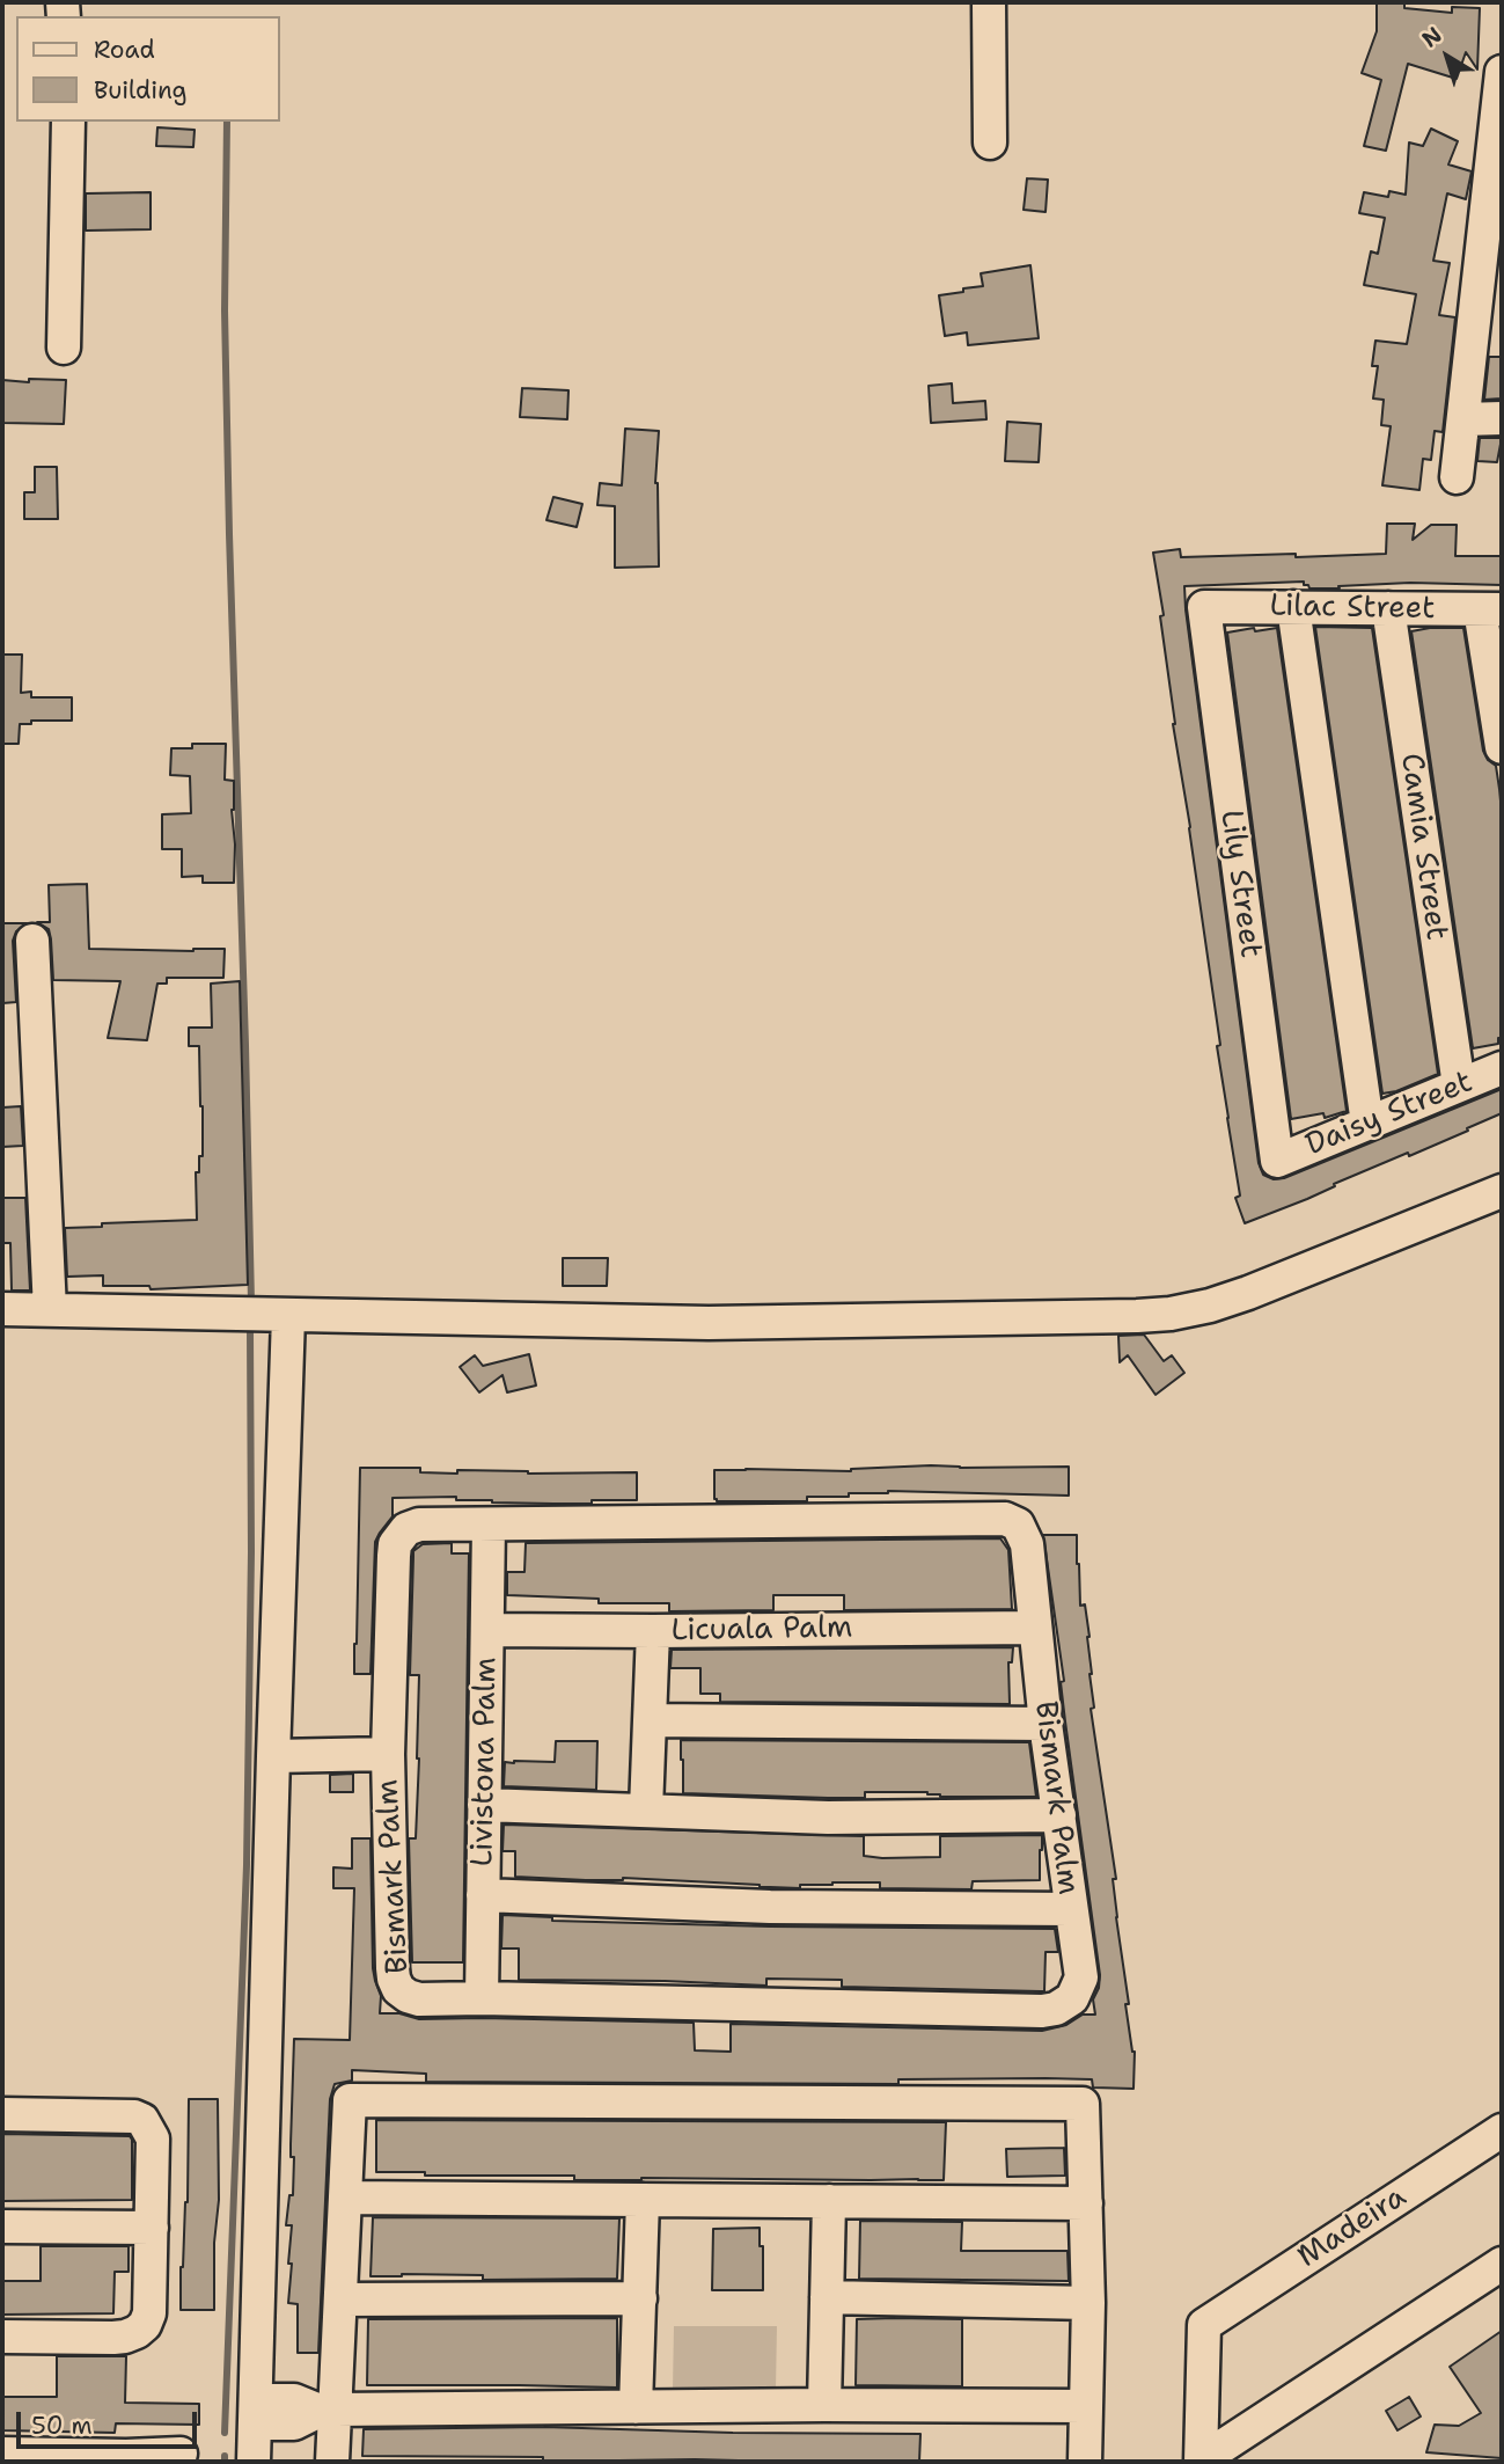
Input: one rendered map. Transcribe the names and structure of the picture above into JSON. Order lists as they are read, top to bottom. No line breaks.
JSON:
{"streets":{"street":["Lilac Street","Camia Street","Lily Street","Daisy Street","Licuala Palm","Livistona Palm","Bismark Palm","Madeira"]},"crossings":[["Lilac Street","Camia Street"],["Lilac Street","Lily Street"],["Camia Street","Daisy Street"],["Lily Street","Daisy Street"],["Licuala Palm","Livistona Palm"],["Licuala Palm","Bismark Palm"],["Livistona Palm","Bismark Palm"]],"legend":["Road","Building"],"scale_bar":"50 m","north":"top left"}
